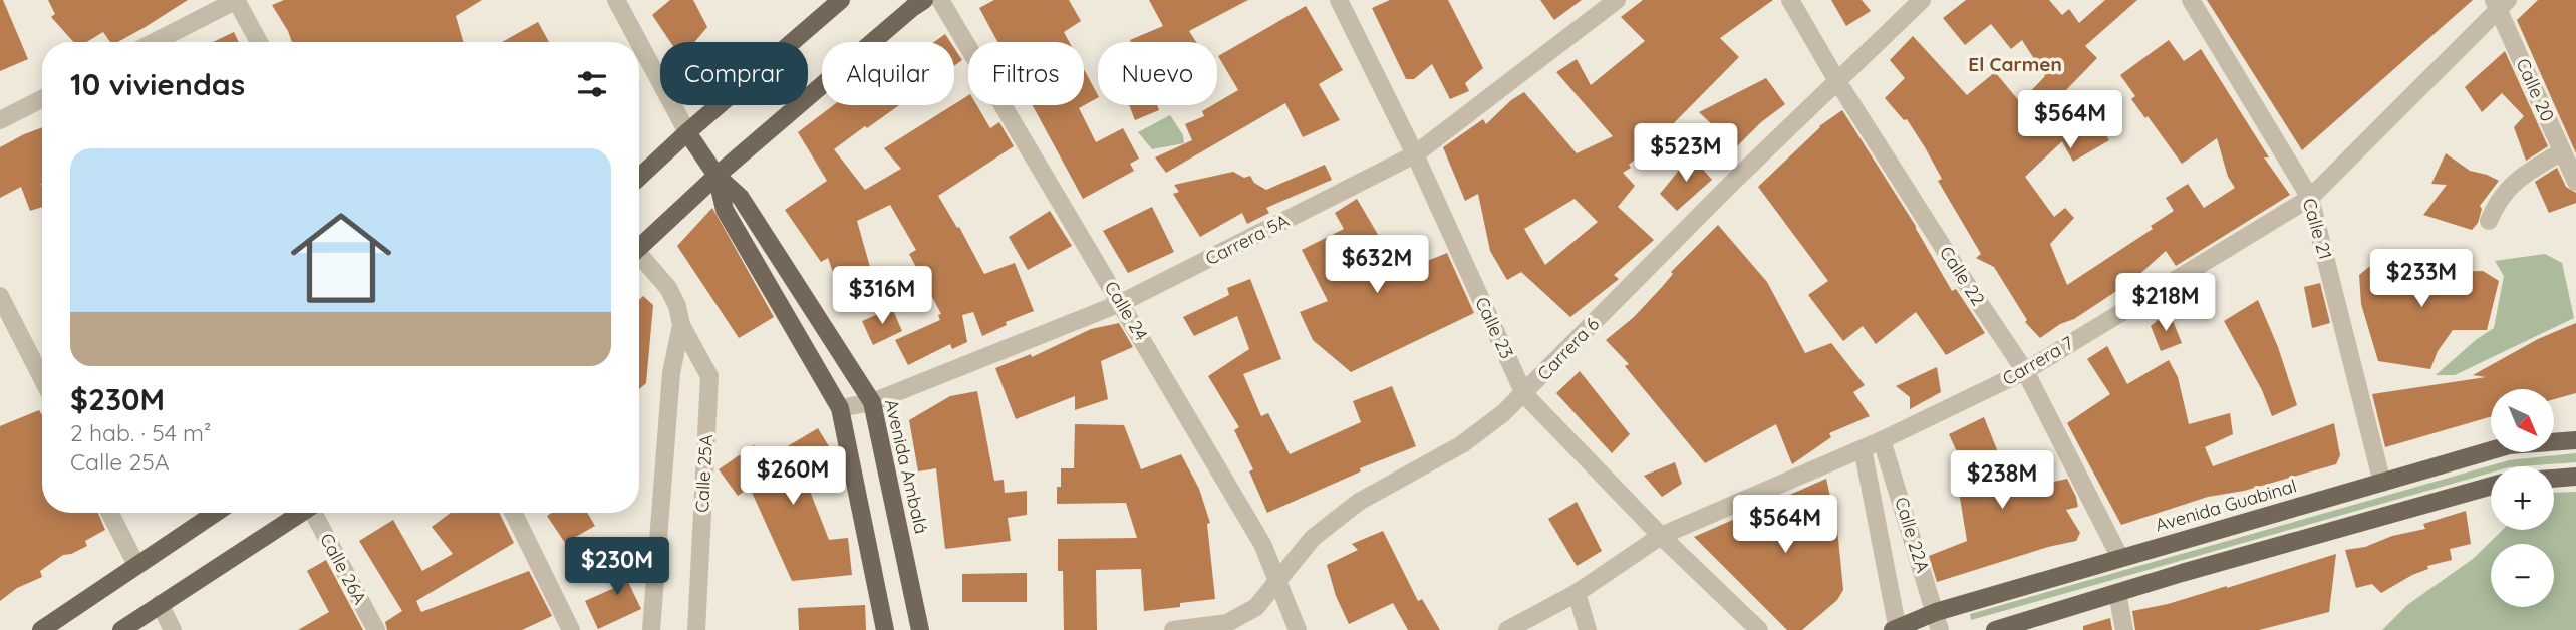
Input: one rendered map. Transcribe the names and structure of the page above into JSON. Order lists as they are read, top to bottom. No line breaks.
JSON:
{"streets":{"main road":["Avenida Ambalá","Avenida Guabinal"],"street":["Calle 20","Calle 21","Carrera 5A","Calle 22","Calle 24","Calle 23","Carrera 6","Carrera 7","Calle 25A","Calle 22A","Calle 26A"]},"crossings":[["Calle 20","Carrera 7"],["Calle 21","Carrera 7"],["Calle 21","Avenida Guabinal"],["Carrera 5A","Calle 24"],["Carrera 5A","Calle 23"],["Carrera 5A","Avenida Ambalá"],["Calle 22","Carrera 6"],["Calle 22","Carrera 7"],["Calle 22","Avenida Guabinal"],["Calle 24","Carrera 6"],["Calle 23","Carrera 6"],["Calle 23","Carrera 7"],["Carrera 7","Calle 22A"],["Avenida Guabinal","Calle 22A"]],"districts":["El Carmen"],"north":"bottom right","page":{"chip":["Comprar","Alquilar","Filtros","Nuevo"],"heading":"10 viviendas","price":["$564M","$523M","$632M","$233M","$316M","$218M","$260M","$238M","$564M","$230M"],"list":[{"name":"$230M","note":"2 hab. · 54 m² · Calle 25A"}],"map_buttons":["+","−"]}}
